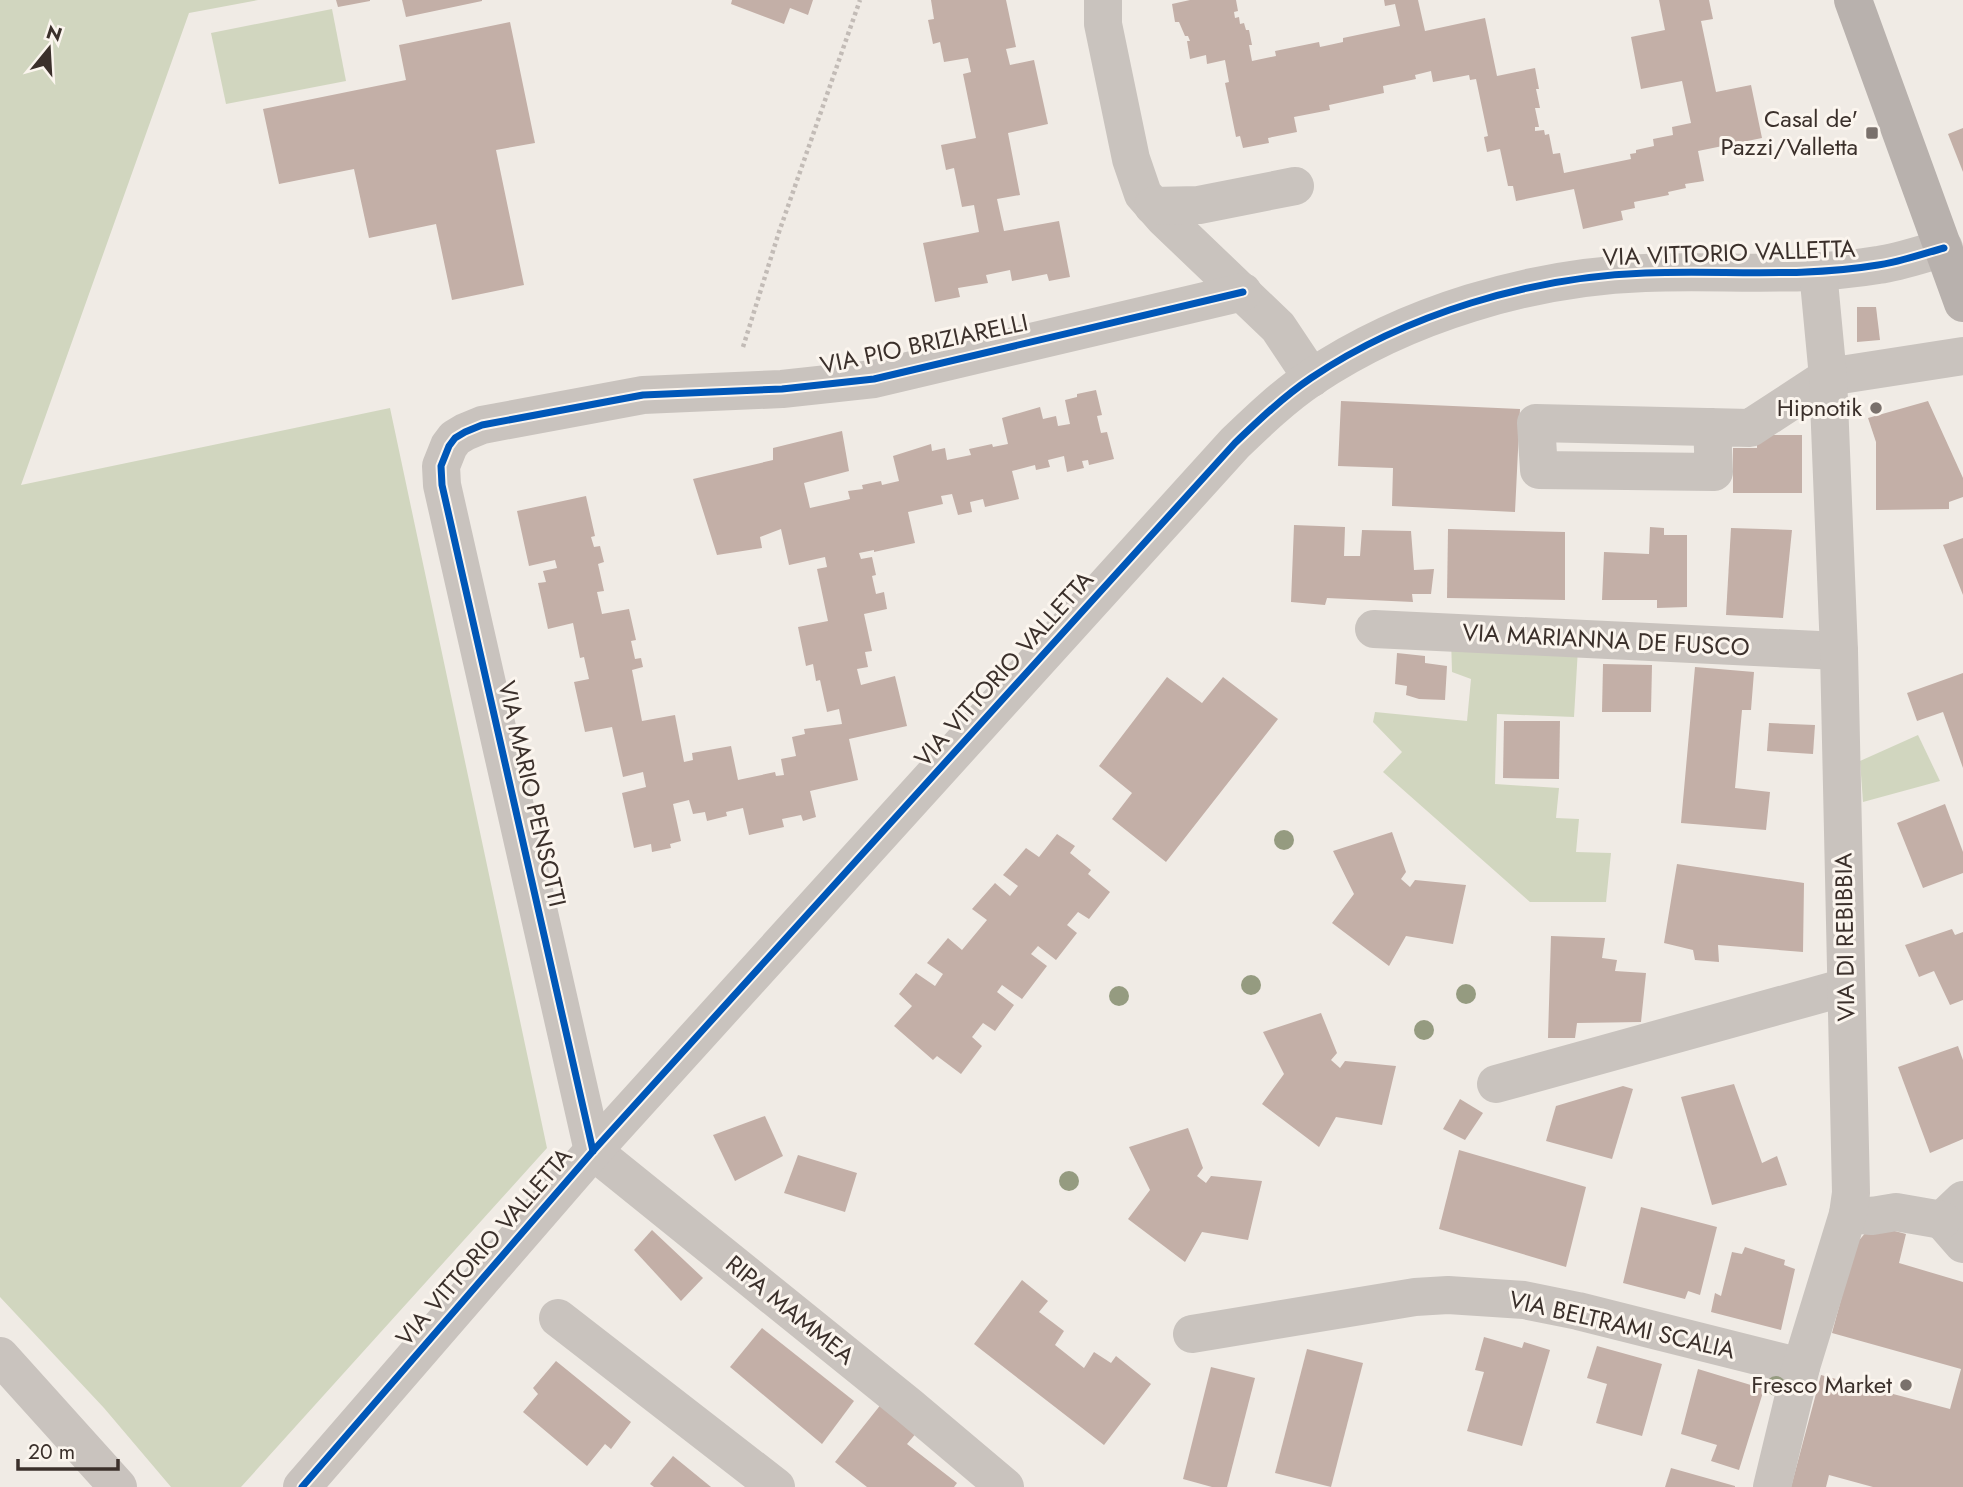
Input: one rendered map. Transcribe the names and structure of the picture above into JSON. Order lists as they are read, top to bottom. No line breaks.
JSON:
{"streets":{"street":["VIA VITTORIO VALLETTA","VIA PIO BRIZIARELLI","VIA MARIANNA DE FUSCO","VIA MARIO PENSOTTI","VIA DI REBIBBIA","RIPA MAMMEA","VIA BELTRAMI SCALIA"]},"crossings":[["VIA VITTORIO VALLETTA","VIA MARIO PENSOTTI"],["VIA VITTORIO VALLETTA","VIA DI REBIBBIA"],["VIA VITTORIO VALLETTA","RIPA MAMMEA"],["VIA PIO BRIZIARELLI","VIA MARIO PENSOTTI"],["VIA MARIANNA DE FUSCO","VIA DI REBIBBIA"],["VIA MARIO PENSOTTI","RIPA MAMMEA"],["VIA DI REBIBBIA","VIA BELTRAMI SCALIA"]],"places":{"transit":["Casal de' Pazzi/Valletta"],"other":["Hipnotik","Fresco Market"]},"scale_bar":"20 m","north":"top"}
